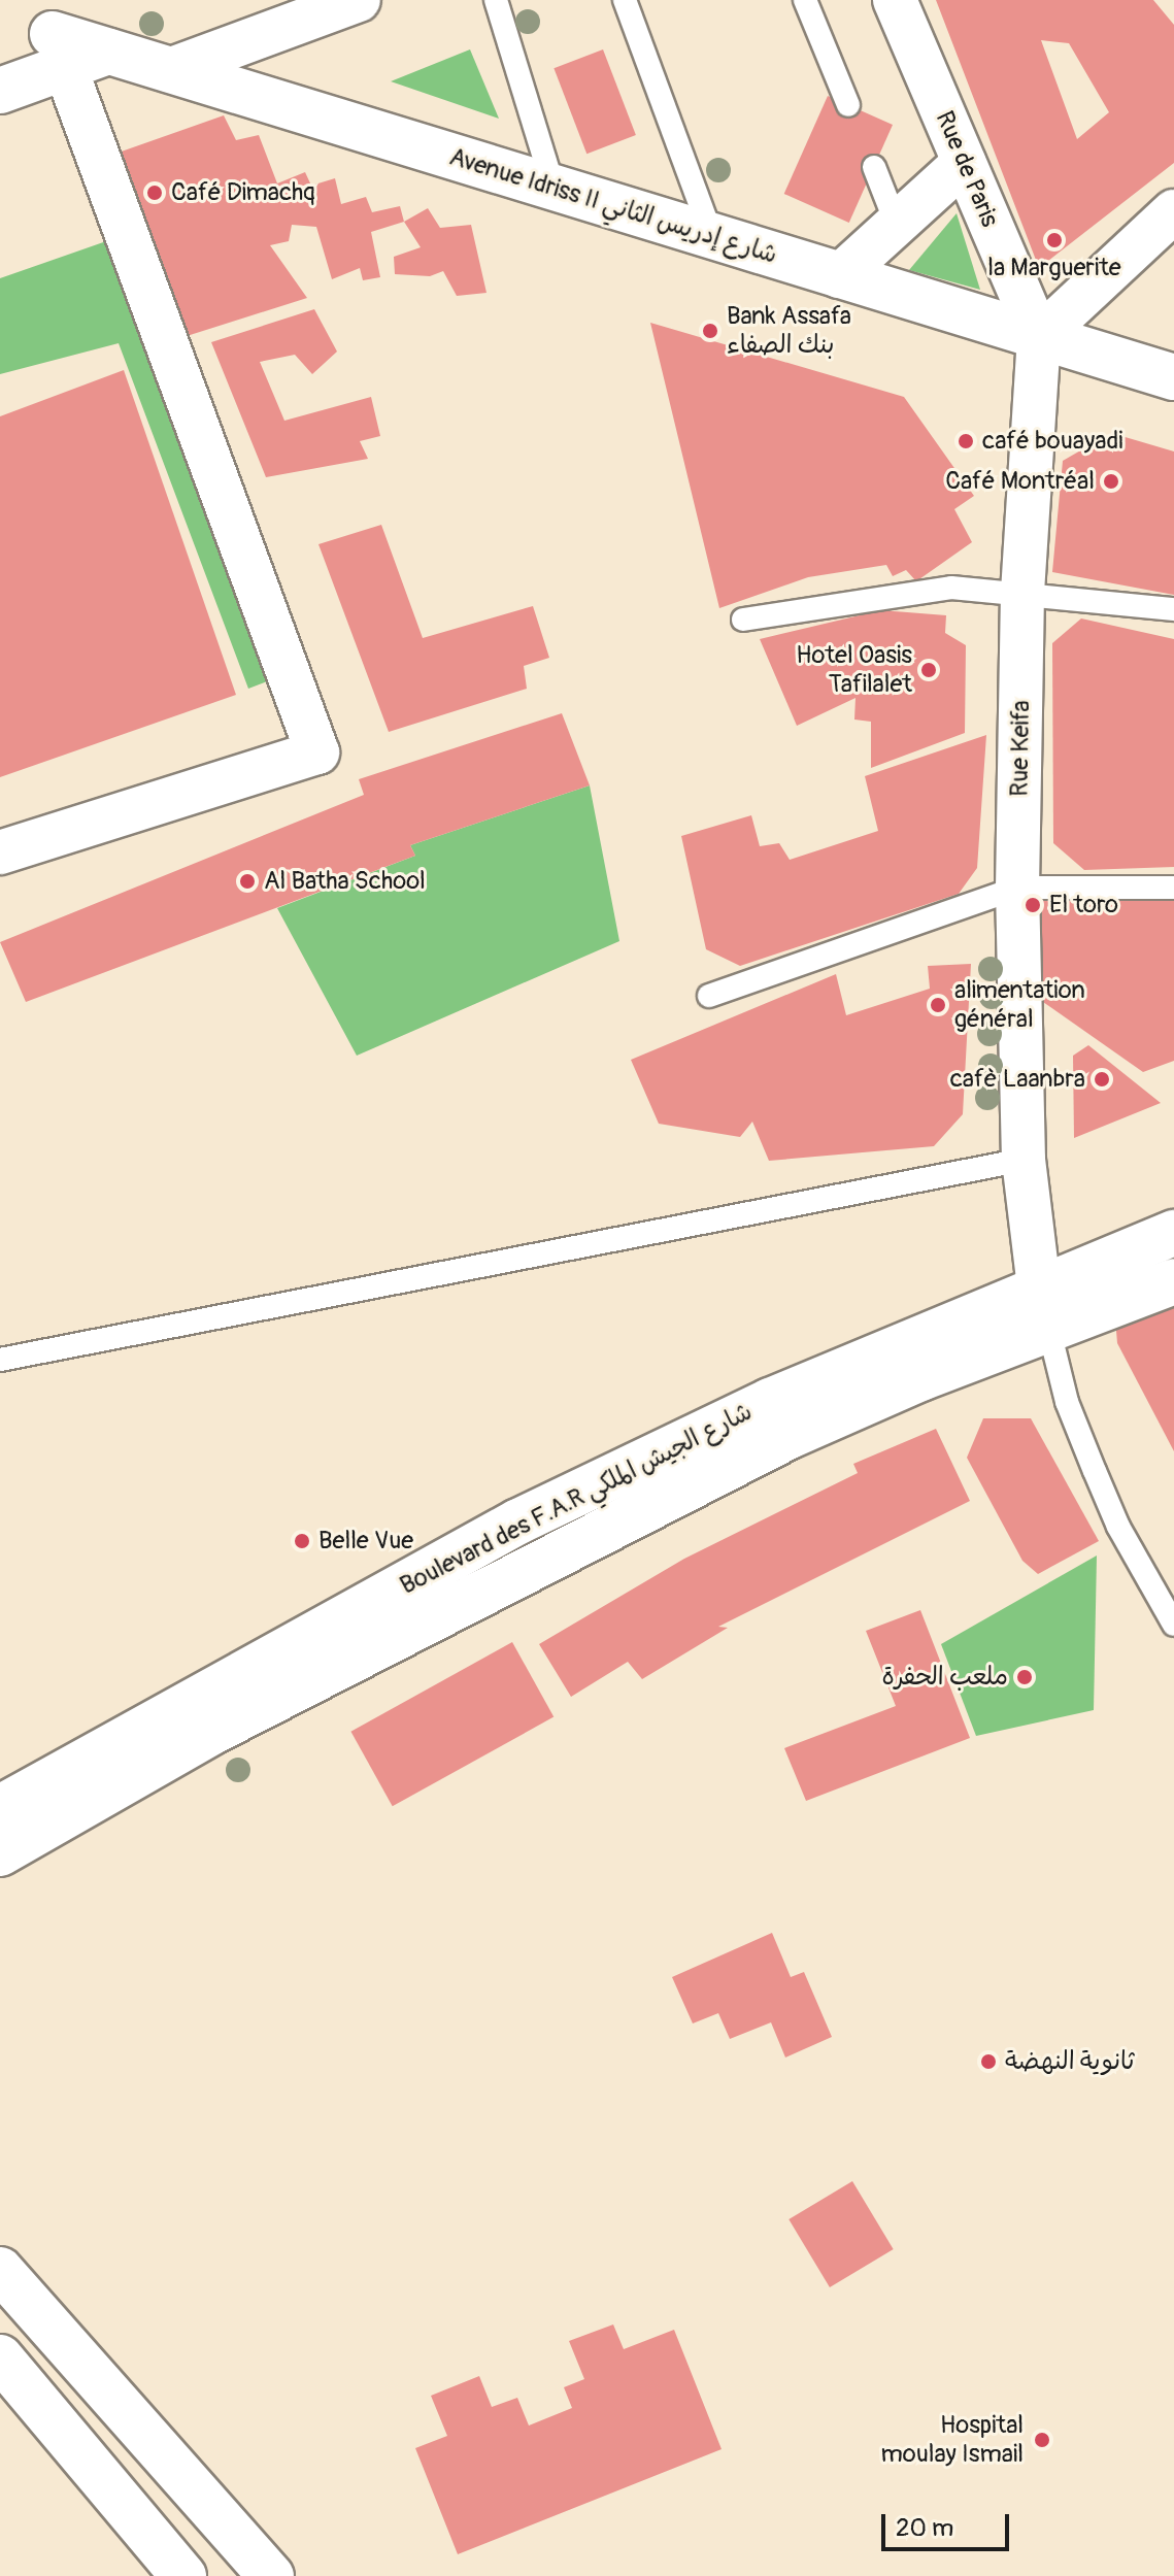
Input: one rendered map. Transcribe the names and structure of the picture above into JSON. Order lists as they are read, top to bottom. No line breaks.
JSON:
{"streets":{"main road":["Avenue Idriss II شارع إدريس الثاني","Boulevard des F.A.R شارع الجيش الملكي"],"street":["Rue de Paris","Rue Keifa"]},"crossings":[["Rue de Paris","Avenue Idriss II شارع إدريس الثاني"],["Rue de Paris","Rue Keifa"],["Avenue Idriss II شارع إدريس الثاني","Rue Keifa"]],"places":["Café Dimachq","la Marguerite","Bank Assafa بنك الصفاء","café bouayadi","Café Montréal","Hotel Oasis Tafilalet","Al Batha School","El toro","alimentation général","cafè Laanbra","Belle Vue","ملعب الحفرة","ثانوية النهضة","Hospital moulay Ismail"],"scale_bar":"20 m"}
